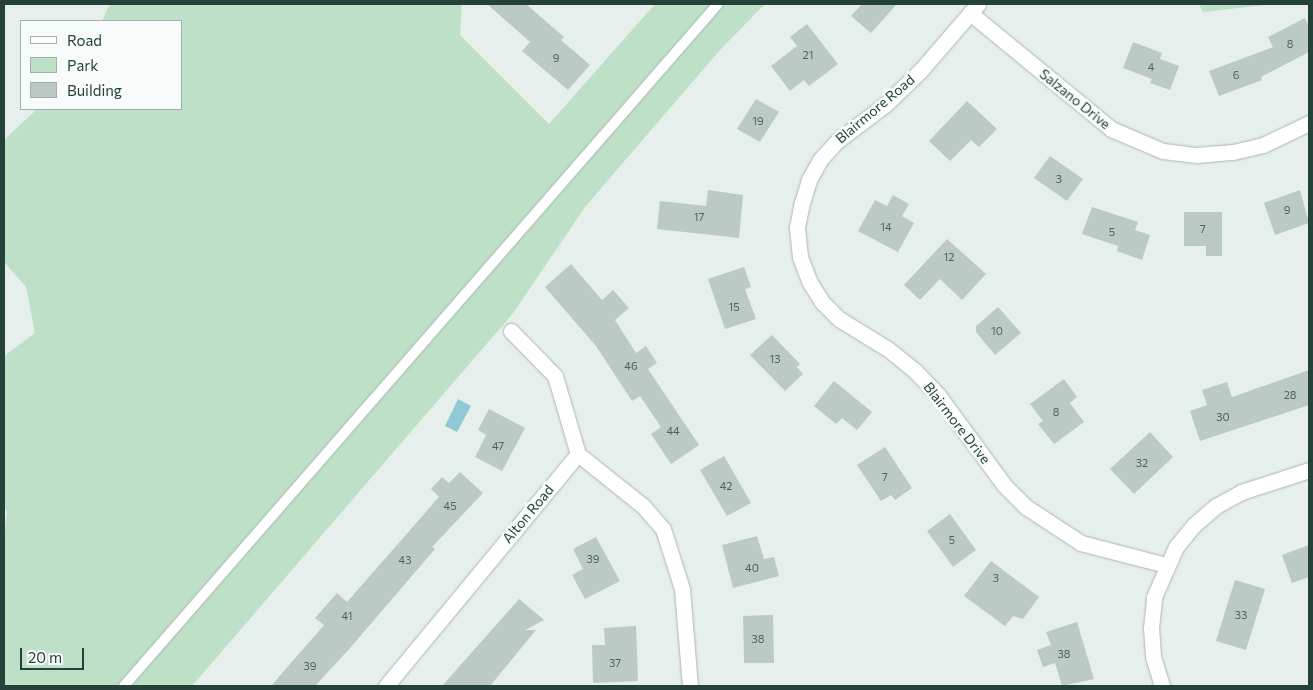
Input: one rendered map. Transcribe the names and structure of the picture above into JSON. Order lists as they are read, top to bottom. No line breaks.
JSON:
{"streets":{"street":["Salzano Drive","Blairmore Road","Blairmore Drive","Alton Road"]},"crossings":[["Salzano Drive","Blairmore Road"],["Blairmore Road","Blairmore Drive"]],"house_numbers":["8","21","9","4","6","19","3","9","17","14","7","5","12","15","10","13","46","28","8","30","44","47","32","7","42","45","5","39","43","40","3","33","41","38","38","37","39"],"legend":["Road","Park","Building"],"scale_bar":"20 m"}
